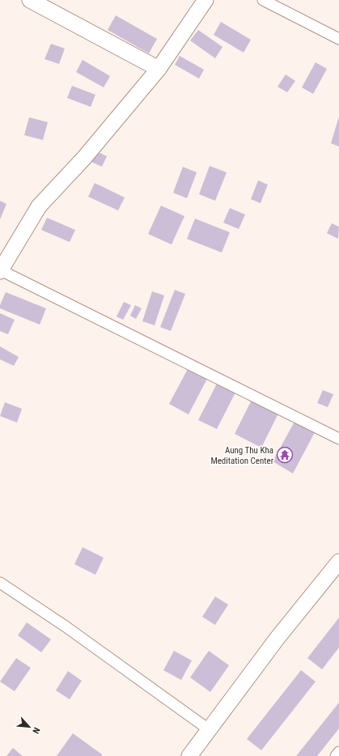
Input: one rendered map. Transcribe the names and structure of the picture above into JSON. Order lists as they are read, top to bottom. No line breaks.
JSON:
{"places":{"temple":["Aung Thu Kha Meditation Center"]},"north":"bottom right"}
